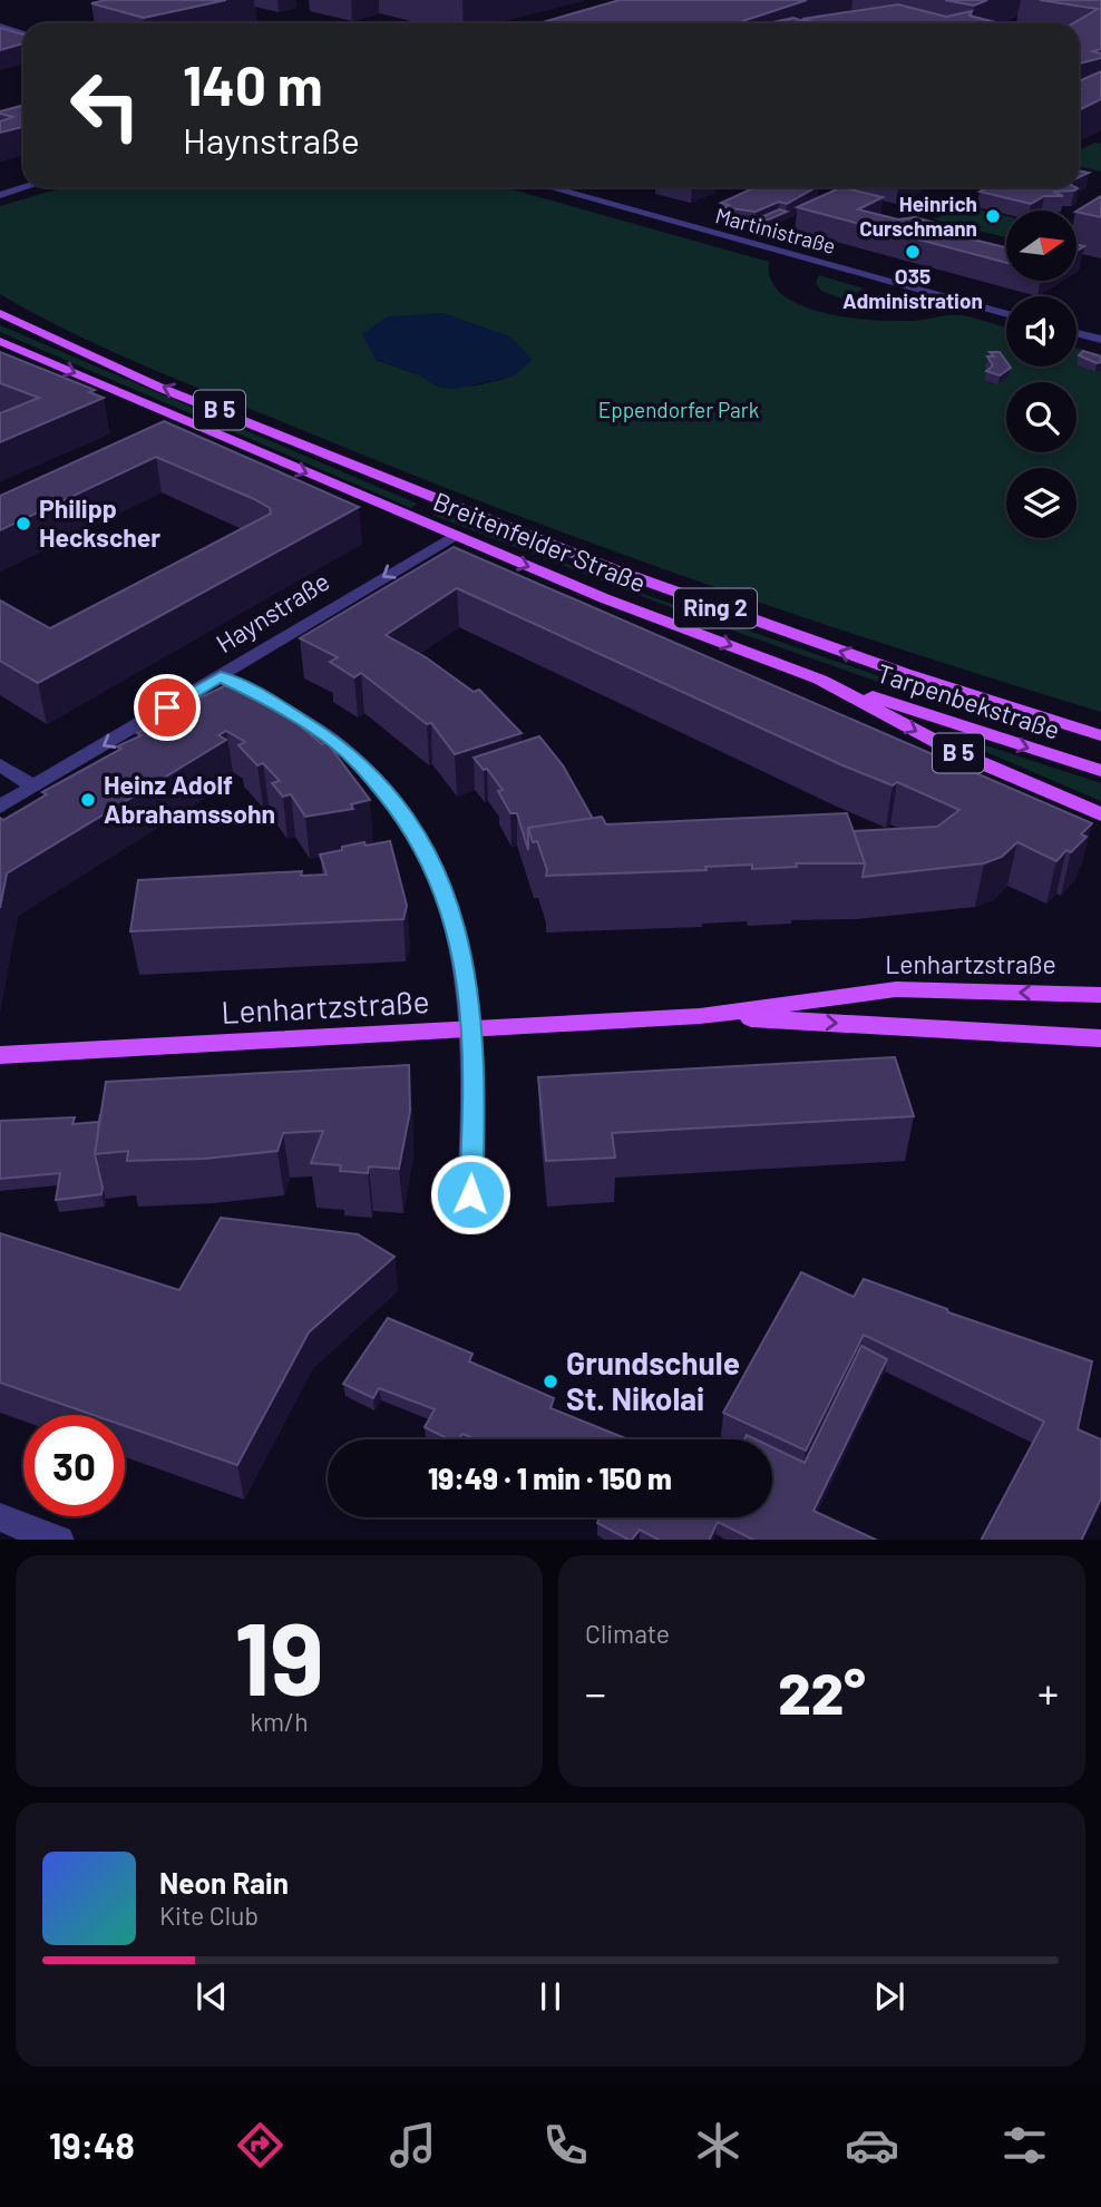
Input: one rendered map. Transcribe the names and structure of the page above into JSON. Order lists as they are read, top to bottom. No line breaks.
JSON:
{"streets":{"main road":["B 5","Breitenfelder Straße","Ring 2","Tarpenbekstraße","Lenhartzstraße"],"street":["Martinistraße","Haynstraße"]},"crossings":[["B 5","Breitenfelder Straße"],["B 5","Tarpenbekstraße"],["Breitenfelder Straße","Haynstraße"],["Breitenfelder Straße","Tarpenbekstraße"]],"one_way":["Haynstraße"],"parks":["Eppendorfer Park"],"places":["Heinrich Curschmann","O35 Administration","Philipp Heckscher","Heinz Adolf Abrahamssohn","Grundschule St. Nikolai"],"north":"right","page":{"turn":["140 m","Haynstraße"],"limit":"30","trip":"19:49 · 1 min · 150 m","tile":[["19","km/h"],"Climate"],"heat":["−","22°","+"],"song":["Neon Rain","Kite Club"],"tabs":"19:48"}}
